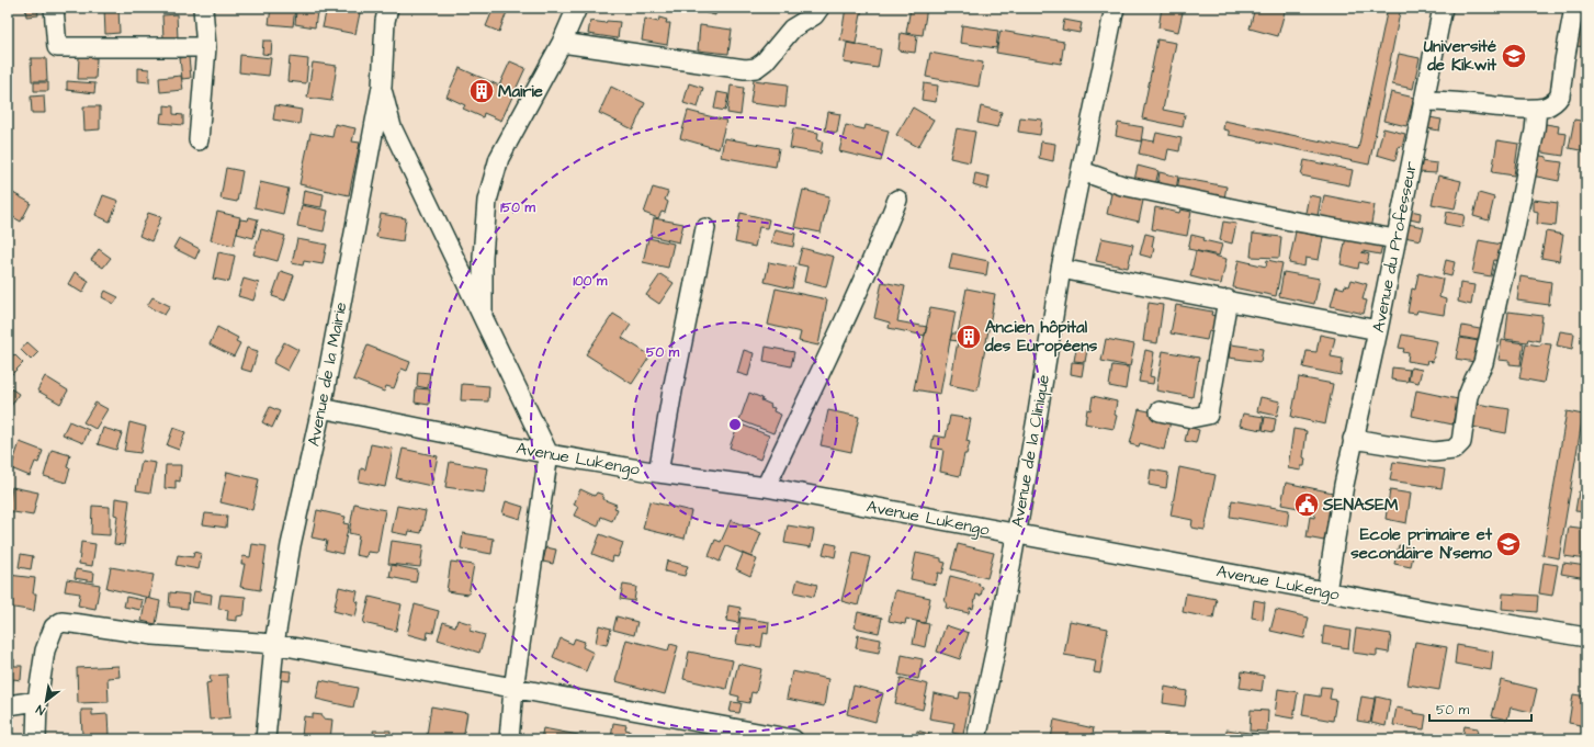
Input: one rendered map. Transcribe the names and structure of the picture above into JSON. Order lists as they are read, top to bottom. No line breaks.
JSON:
{"streets":{"street":["Avenue du Professeur","Avenue de la Mairie","Avenue de la Clinique","Avenue Lukengo"]},"crossings":[["Avenue du Professeur","Avenue Lukengo"],["Avenue de la Mairie","Avenue Lukengo"],["Avenue de la Clinique","Avenue Lukengo"]],"places":{"school or university":["Université de Kikwit","Ecole primaire et secondaire N'semo"],"building":["Mairie","Ancien hôpital des Européens"],"public building":["SENASEM"]},"scale_bar":"50 m","north":"bottom left","rings":["150 m","100 m","50 m"]}
